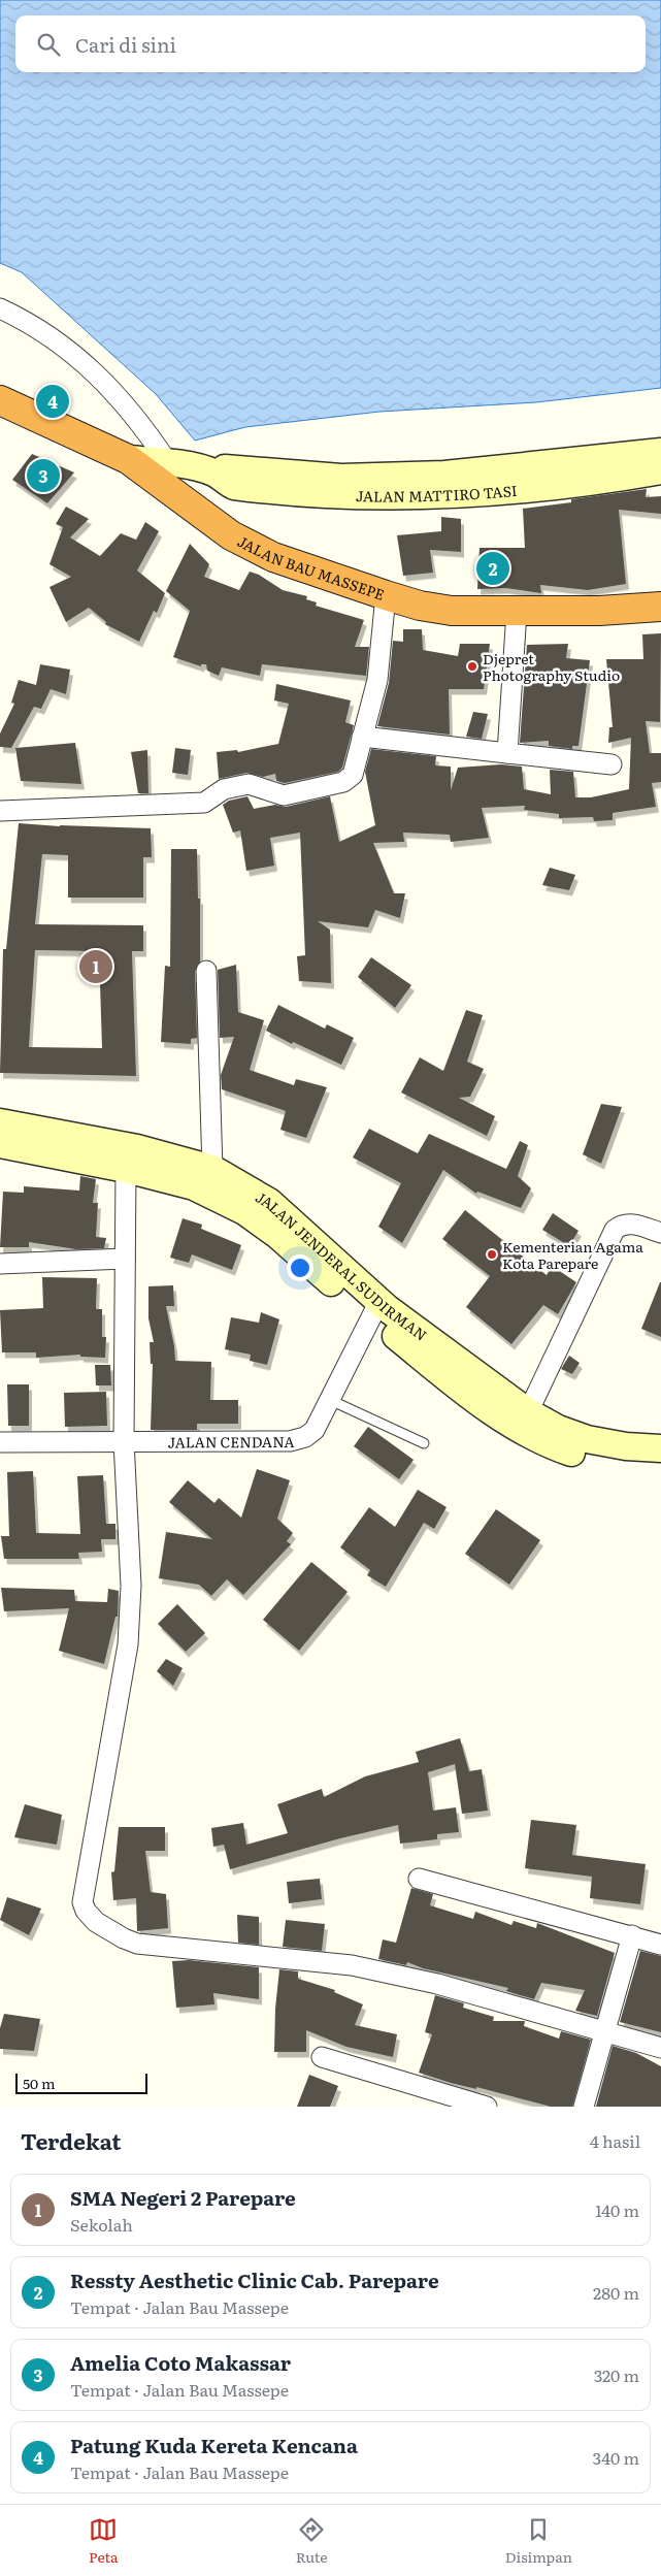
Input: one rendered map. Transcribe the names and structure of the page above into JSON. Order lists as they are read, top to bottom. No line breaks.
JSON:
{"streets":{"highway":["JALAN BAU MASSEPE"],"main road":["JALAN MATTIRO TASI","JALAN JENDERAL SUDIRMAN"],"street":["JALAN CENDANA"]},"crossings":[["JALAN MATTIRO TASI","JALAN BAU MASSEPE"],["JALAN JENDERAL SUDIRMAN","JALAN CENDANA"]],"places":["Djepret Photography Studio","Kementerian Agama Kota Parepare"],"scale_bar":"50 m","page":{"search":"Cari di sini","pins":["4","3","2","1"],"scale":"50 m","heading":["Terdekat","4 hasil"],"list":[{"mark":"1","name":"SMA Negeri 2 Parepare","note":"Sekolah","value":"140 m"},{"mark":"2","name":"Ressty Aesthetic Clinic Cab. Parepare","note":"Tempat · Jalan Bau Massepe","value":"280 m"},{"mark":"3","name":"Amelia Coto Makassar","note":"Tempat · Jalan Bau Massepe","value":"320 m"},{"mark":"4","name":"Patung Kuda Kereta Kencana","note":"Tempat · Jalan Bau Massepe","value":"340 m"}],"nav":["Peta","Rute","Disimpan"]}}
